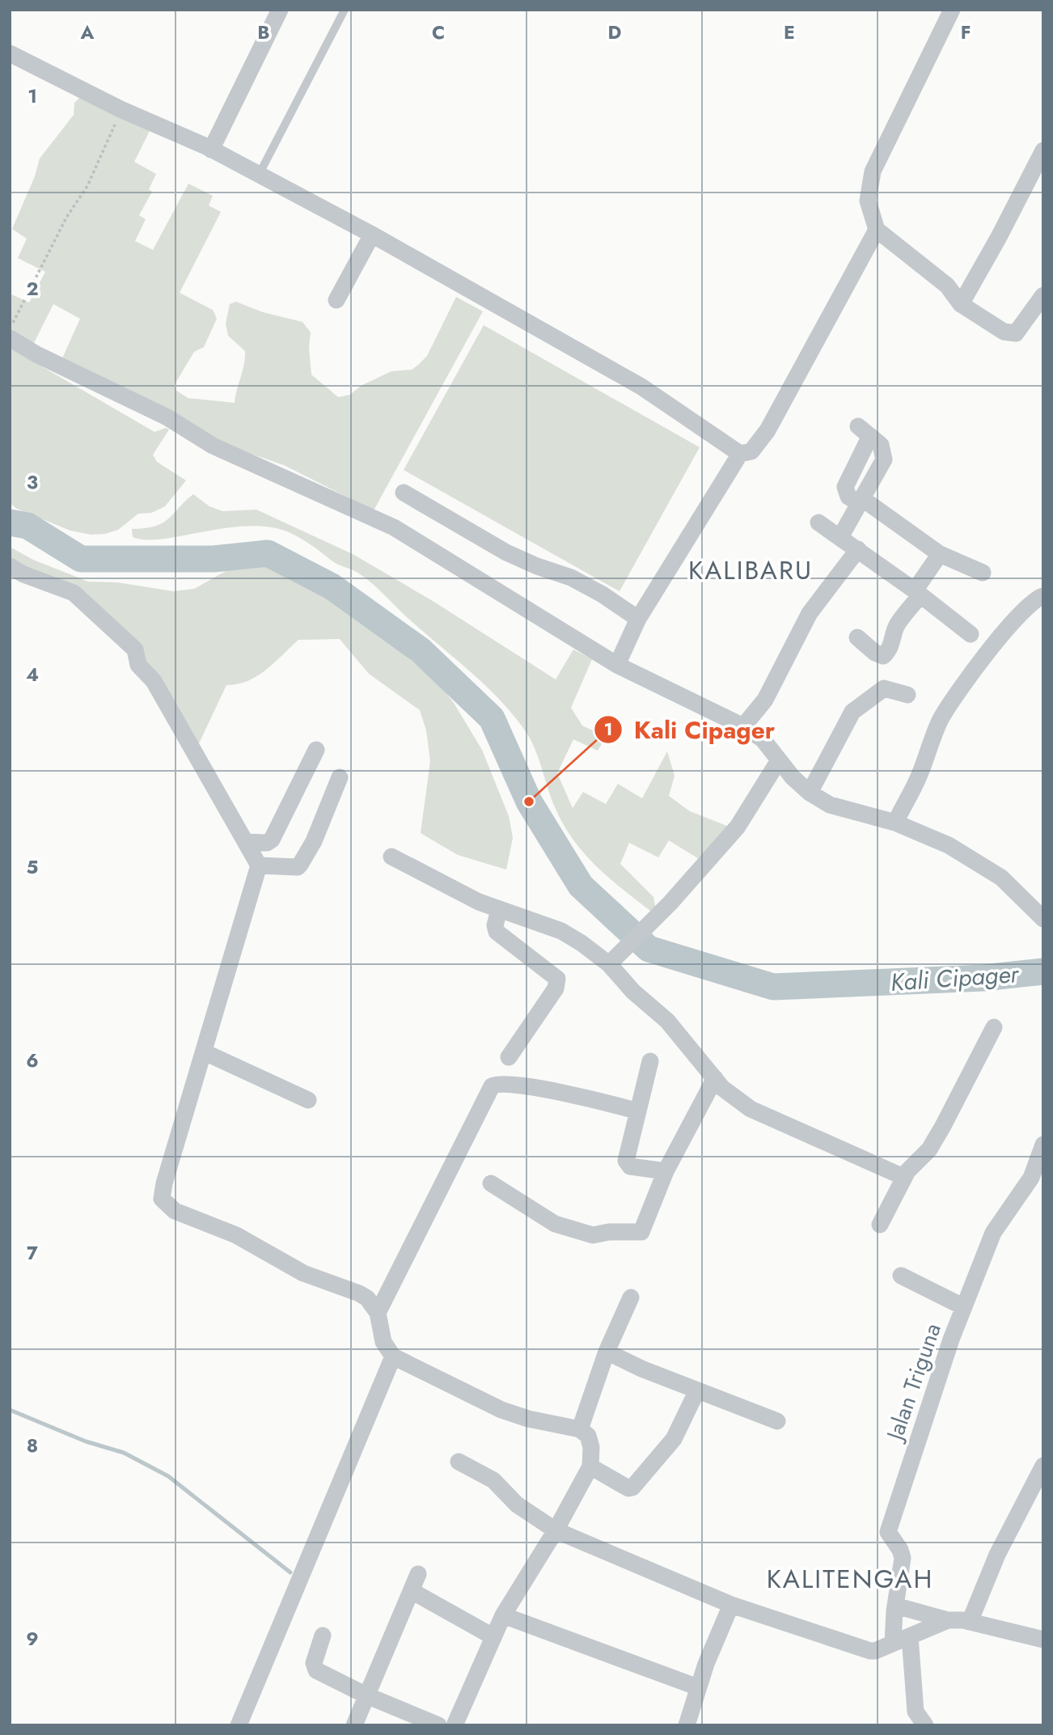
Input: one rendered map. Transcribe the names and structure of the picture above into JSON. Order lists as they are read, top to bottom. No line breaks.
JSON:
{"streets":{"street":["Jalan Triguna"]},"districts":["KALIBARU","KALITENGAH"],"water":["Kali Cipager"],"places":["Kali Cipager"],"grid":{"columns":["A","B","C","D","E","F"],"rows":["1","2","3","4","5","6","7","8","9"]}}
